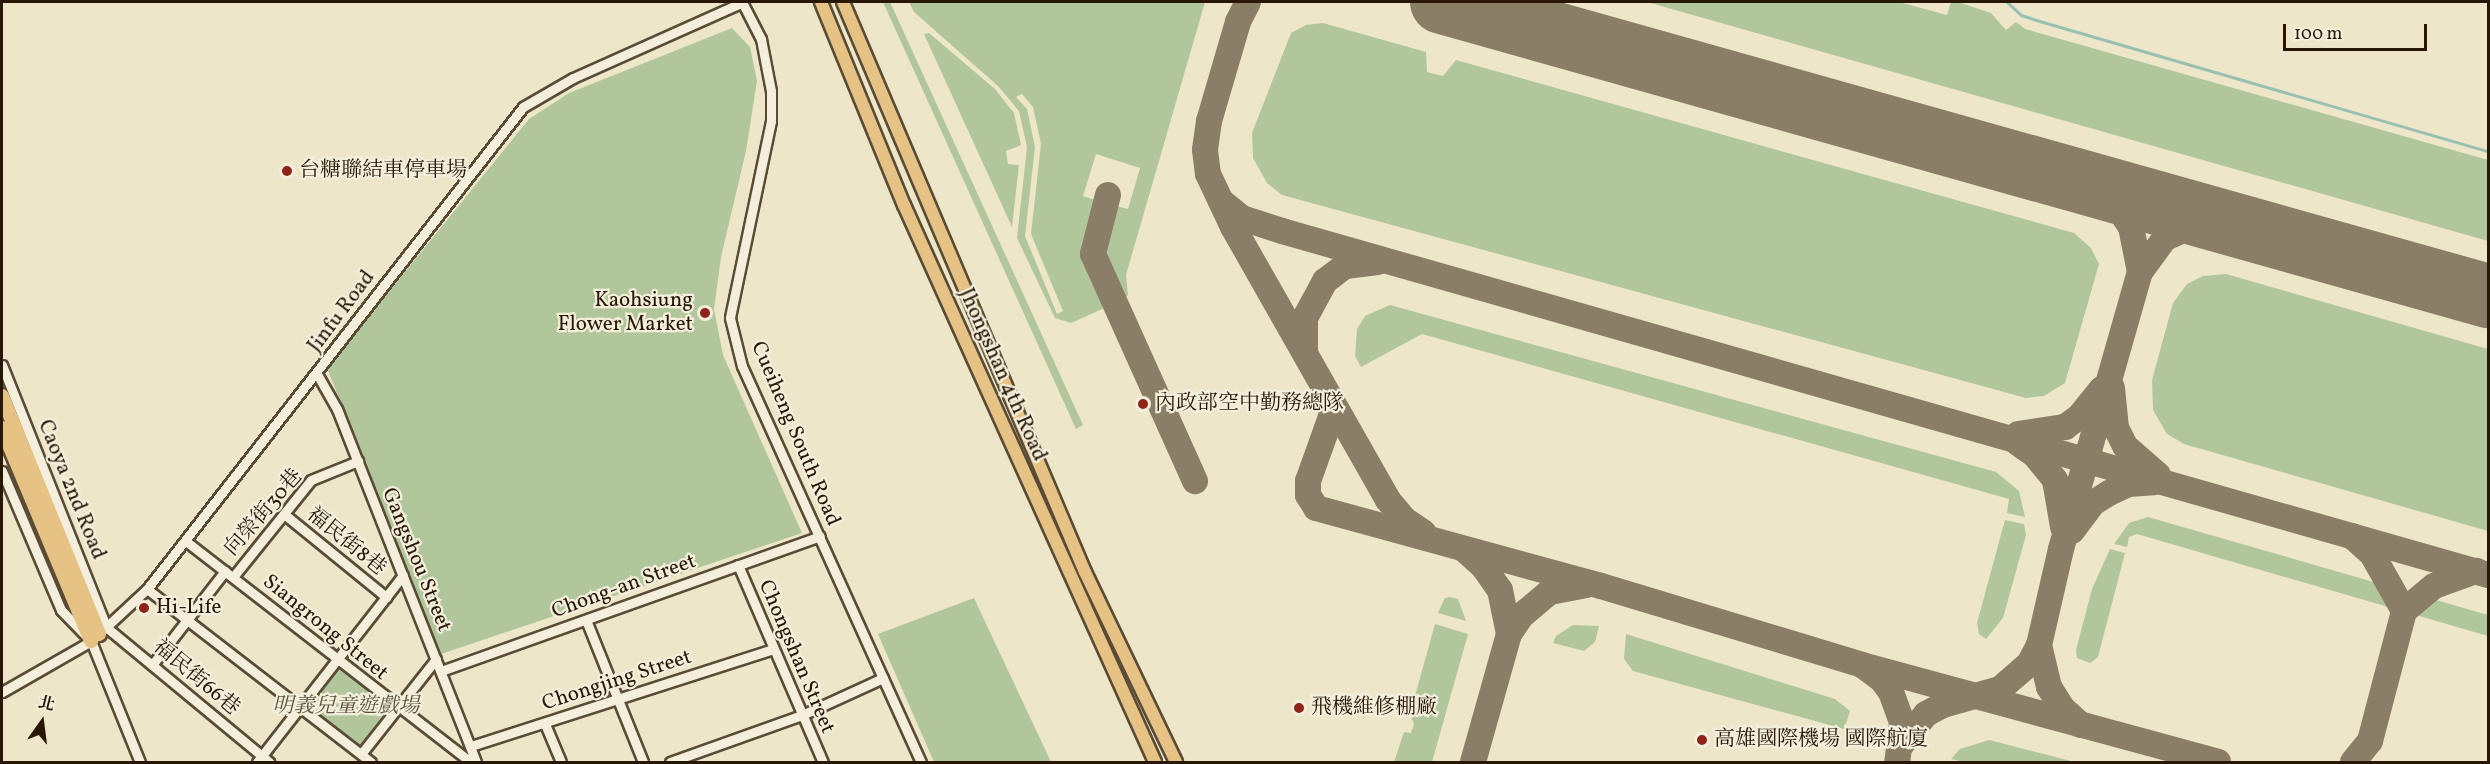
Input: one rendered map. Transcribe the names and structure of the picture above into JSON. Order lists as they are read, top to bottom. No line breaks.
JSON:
{"streets":{"main road":["Jhongshan 4th Road"],"street":["Jinfu Road","Cueiheng South Road","Caoya 2nd Road","向榮街30巷","福民街8巷","Gangshou Street","Chong-an Street","Siangrong Street","Chongshan Street","福民街66巷","Chongjing Street"]},"crossings":[["Jinfu Road","Cueiheng South Road"],["Jinfu Road","Caoya 2nd Road"],["Jinfu Road","Gangshou Street"],["Jinfu Road","Siangrong Street"],["Jinfu Road","福民街66巷"],["Cueiheng South Road","Chong-an Street"],["Caoya 2nd Road","福民街66巷"],["向榮街30巷","福民街8巷"],["向榮街30巷","Gangshou Street"],["向榮街30巷","Siangrong Street"],["向榮街30巷","福民街66巷"],["Gangshou Street","Chong-an Street"],["Gangshou Street","Chongjing Street"],["Chong-an Street","Chongshan Street"],["Chongshan Street","Chongjing Street"]],"parks":["明義兒童遊戲場"],"places":["台糖聯結車停車場","Kaohsiung Flower Market","內政部空中勤務總隊","Hi-Life","飛機維修棚廠","高雄國際機場 國際航廈"],"scale_bar":"100 m","north":"top"}
